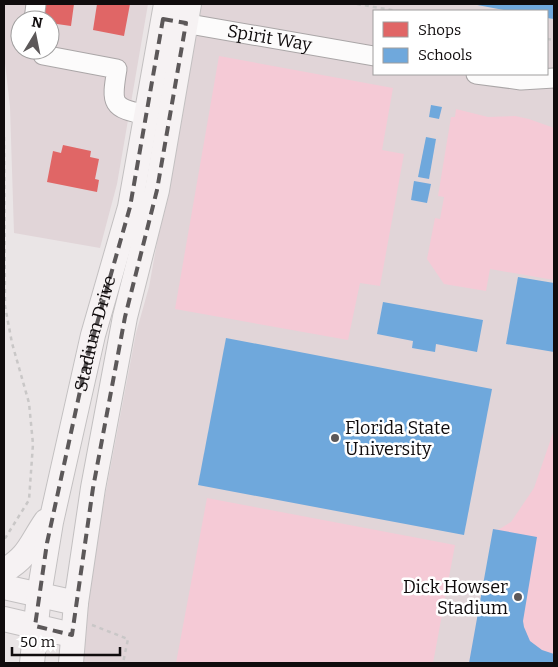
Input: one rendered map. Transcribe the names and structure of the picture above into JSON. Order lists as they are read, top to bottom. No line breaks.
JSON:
{"streets":{"main road":["Stadium Drive"],"street":["Spirit Way"]},"crossings":[["Spirit Way","Stadium Drive"]],"places":["Florida State University","Dick Howser Stadium"],"legend":["Shops","Schools"],"scale_bar":"50 m","north":"top"}
